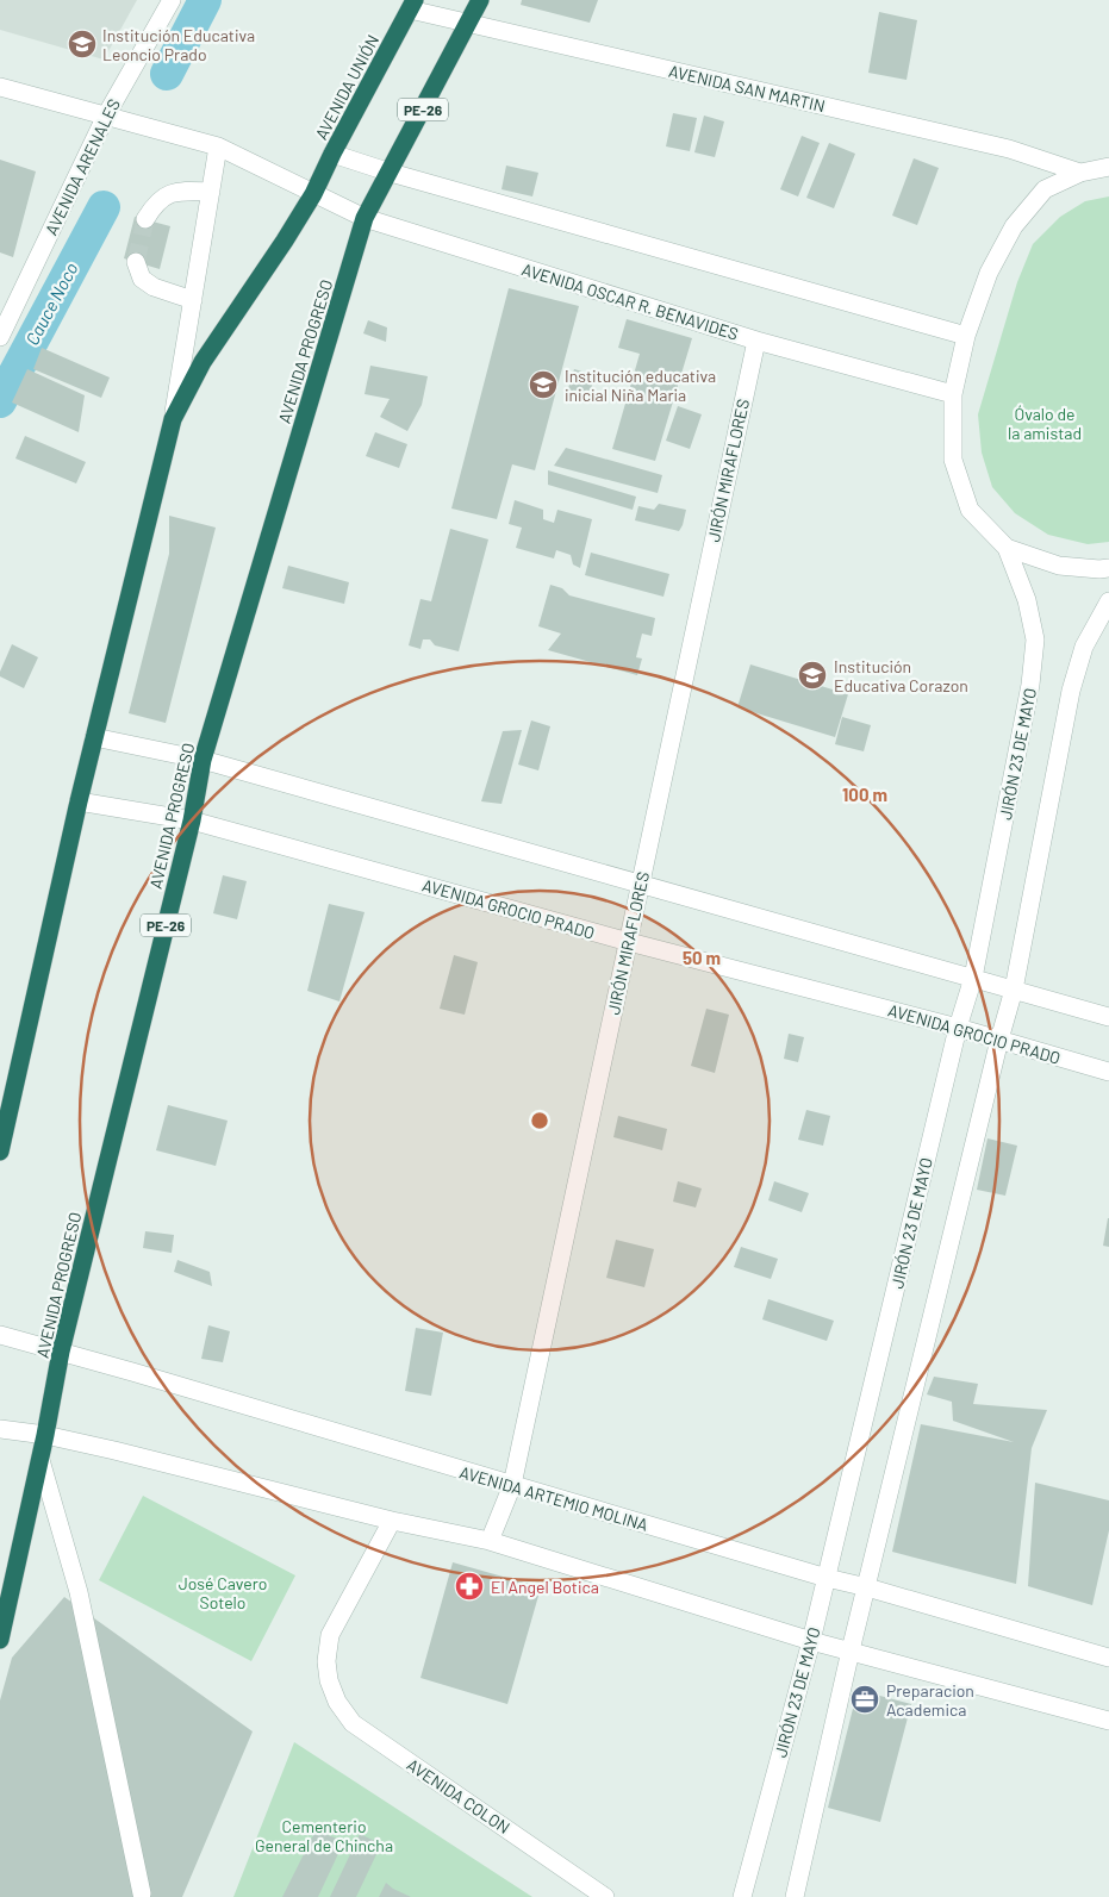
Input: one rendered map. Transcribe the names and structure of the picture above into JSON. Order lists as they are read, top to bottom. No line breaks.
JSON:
{"streets":{"highway":["AVENIDA UNIÓN","PE-26","AVENIDA PROGRESO"],"street":["AVENIDA SAN MARTIN","AVENIDA ARENALES","AVENIDA OSCAR R. BENAVIDES","JIRÓN MIRAFLORES","JIRÓN 23 DE MAYO","AVENIDA GROCIO PRADO","AVENIDA ARTEMIO MOLINA","AVENIDA COLON"]},"crossings":[["AVENIDA UNIÓN","AVENIDA SAN MARTIN"],["AVENIDA UNIÓN","AVENIDA OSCAR R. BENAVIDES"],["AVENIDA SAN MARTIN","PE-26"],["PE-26","AVENIDA OSCAR R. BENAVIDES"],["PE-26","AVENIDA PROGRESO"],["AVENIDA ARENALES","AVENIDA OSCAR R. BENAVIDES"],["AVENIDA OSCAR R. BENAVIDES","AVENIDA PROGRESO"],["AVENIDA OSCAR R. BENAVIDES","JIRÓN MIRAFLORES"],["AVENIDA PROGRESO","AVENIDA GROCIO PRADO"],["AVENIDA PROGRESO","AVENIDA ARTEMIO MOLINA"],["JIRÓN MIRAFLORES","AVENIDA GROCIO PRADO"],["JIRÓN MIRAFLORES","AVENIDA ARTEMIO MOLINA"],["JIRÓN 23 DE MAYO","AVENIDA GROCIO PRADO"],["JIRÓN 23 DE MAYO","AVENIDA ARTEMIO MOLINA"]],"water":["Cauce Noco"],"parks":["Óvalo de la amistad","José Cavero Sotelo","Cementerio General de Chincha"],"places":{"school or university":["Institución Educativa Leoncio Prado","Institución educativa inicial Niña Maria","Institución Educativa Corazon"],"pharmacy":["El Angel Botica"],"office":["Preparacion Academica"]},"rings":["100 m","50 m"]}
